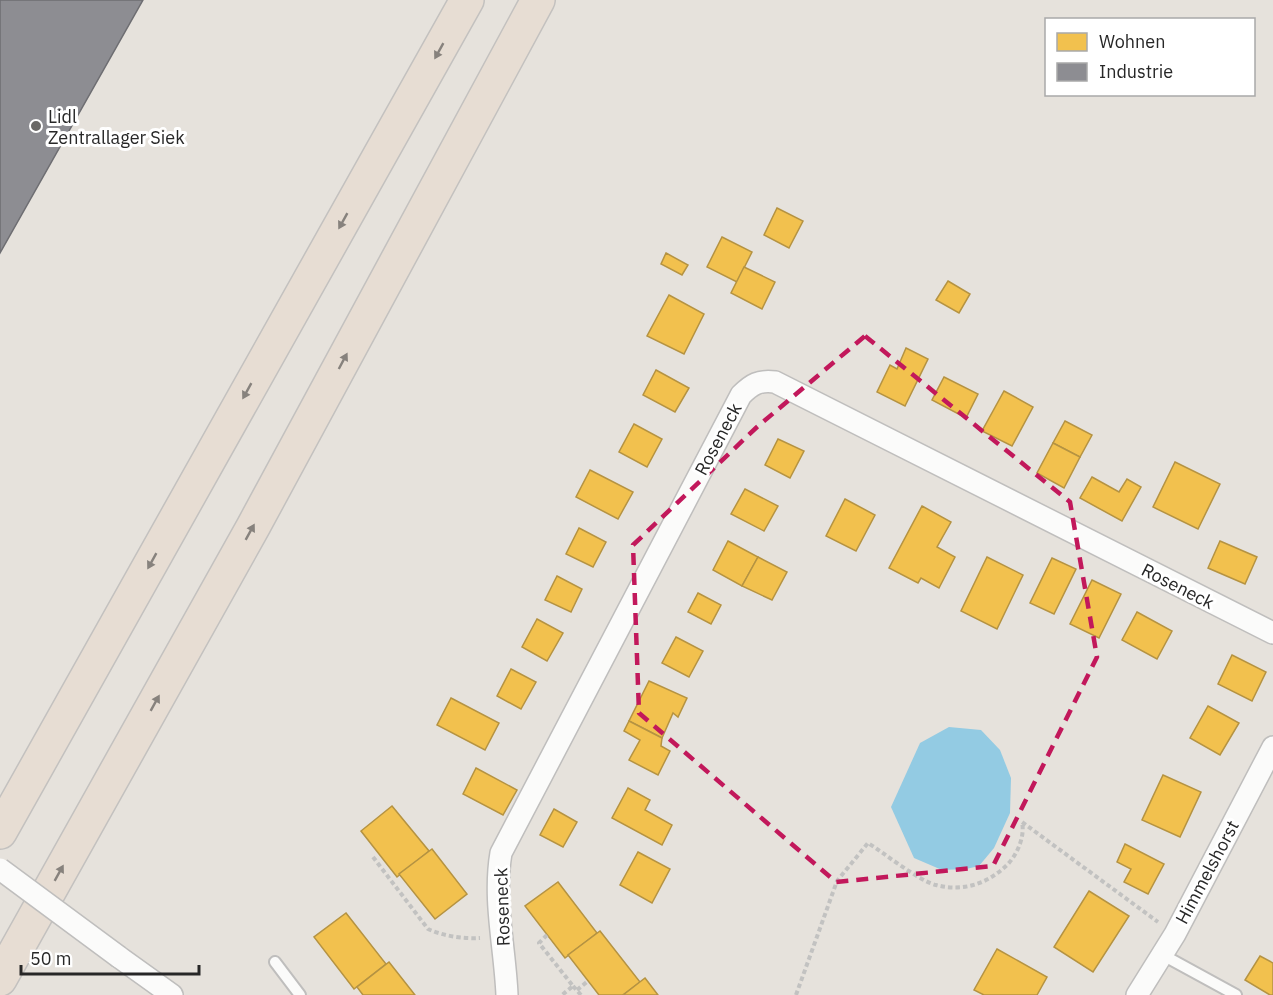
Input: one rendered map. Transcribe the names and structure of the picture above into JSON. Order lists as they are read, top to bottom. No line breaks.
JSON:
{"streets":{"street":["Roseneck","Himmelshorst"]},"places":["Lidl Zentrallager Siek"],"legend":["Wohnen","Industrie"],"scale_bar":"50 m"}
